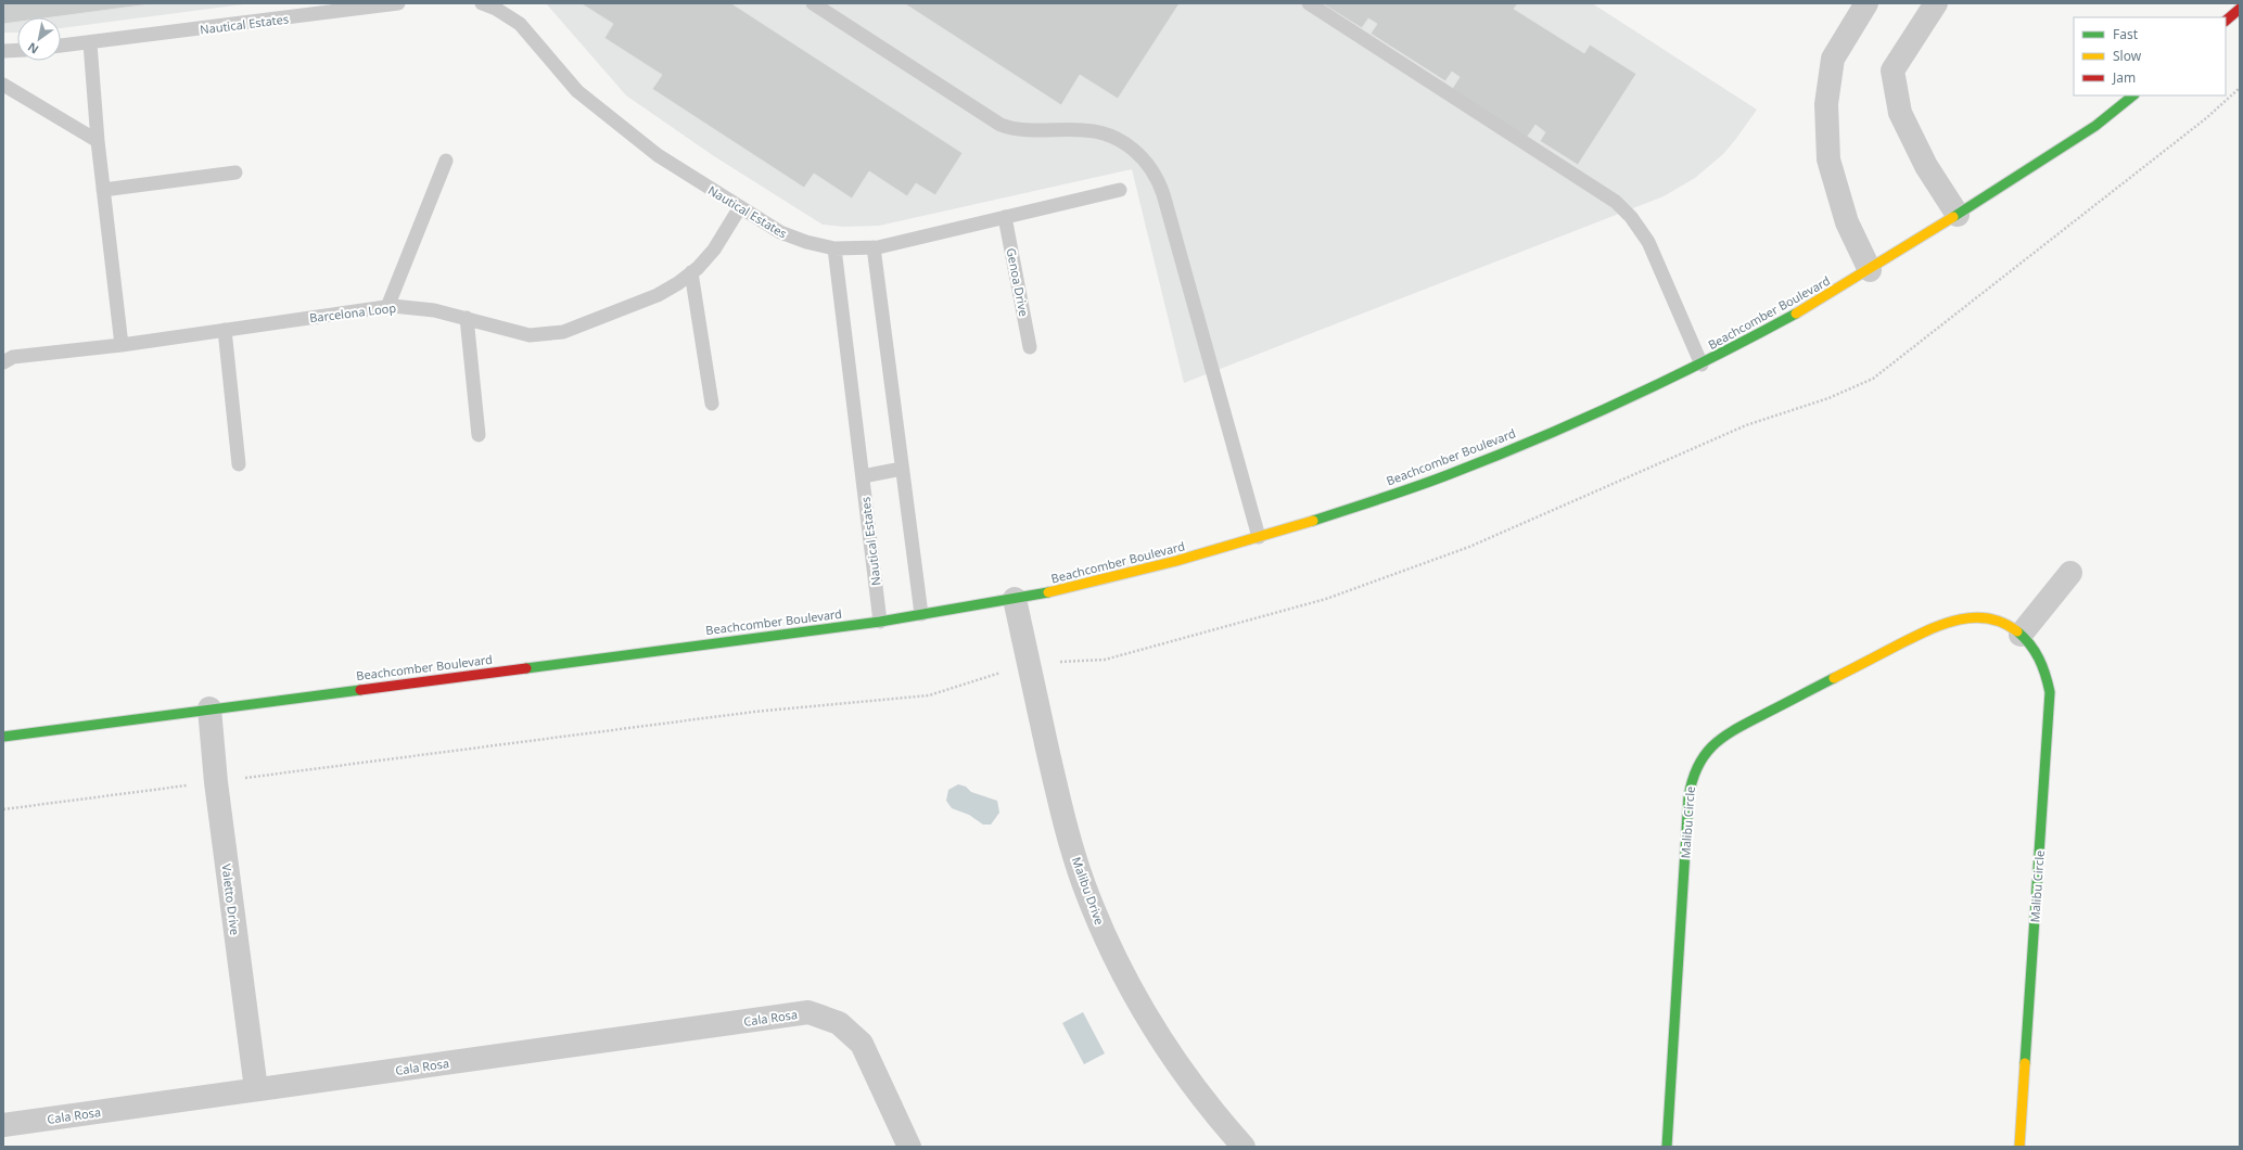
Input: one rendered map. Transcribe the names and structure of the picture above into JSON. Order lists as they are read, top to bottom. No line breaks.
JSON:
{"streets":{"street":["Beachcomber Boulevard","Malibu Circle","Malibu Drive","Valetto Drive","Cala Rosa"],"lane":["Nautical Estates","Genoa Drive","Barcelona Loop"]},"crossings":[["Nautical Estates","Barcelona Loop"],["Nautical Estates","Beachcomber Boulevard"],["Beachcomber Boulevard","Malibu Drive"],["Beachcomber Boulevard","Valetto Drive"],["Valetto Drive","Cala Rosa"]],"legend":["Fast","Slow","Jam"],"north":"bottom left"}
